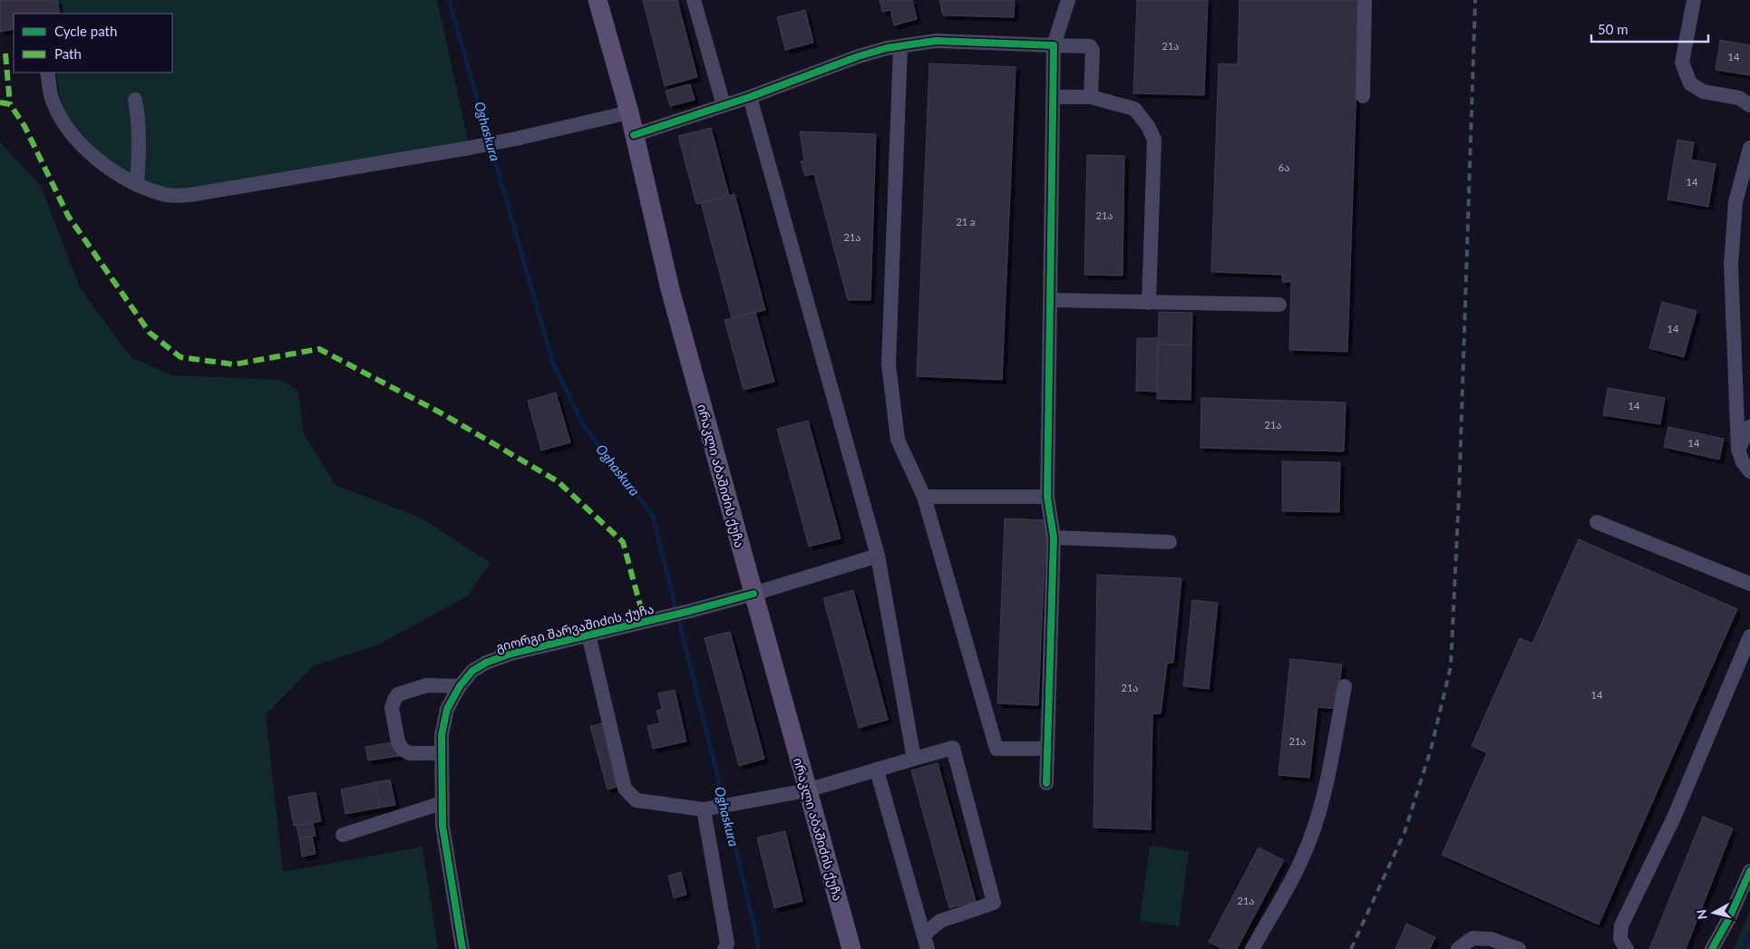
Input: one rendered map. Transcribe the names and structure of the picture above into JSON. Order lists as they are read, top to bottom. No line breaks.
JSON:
{"streets":{"main road":["ირაკლი აბაშიძის ქუჩა"],"street":["გიორგი შარვაშიძის ქუჩა"]},"crossings":[["ირაკლი აბაშიძის ქუჩა","გიორგი შარვაშიძის ქუჩა"]],"water":["Oghaskura"],"house_numbers":["21ა","14","6ა","14","21ა","21 a","21ა","14","14","21ა","14","21ა","14","21ა","21ა"],"legend":["Cycle path","Path"],"scale_bar":"50 m","north":"left"}
